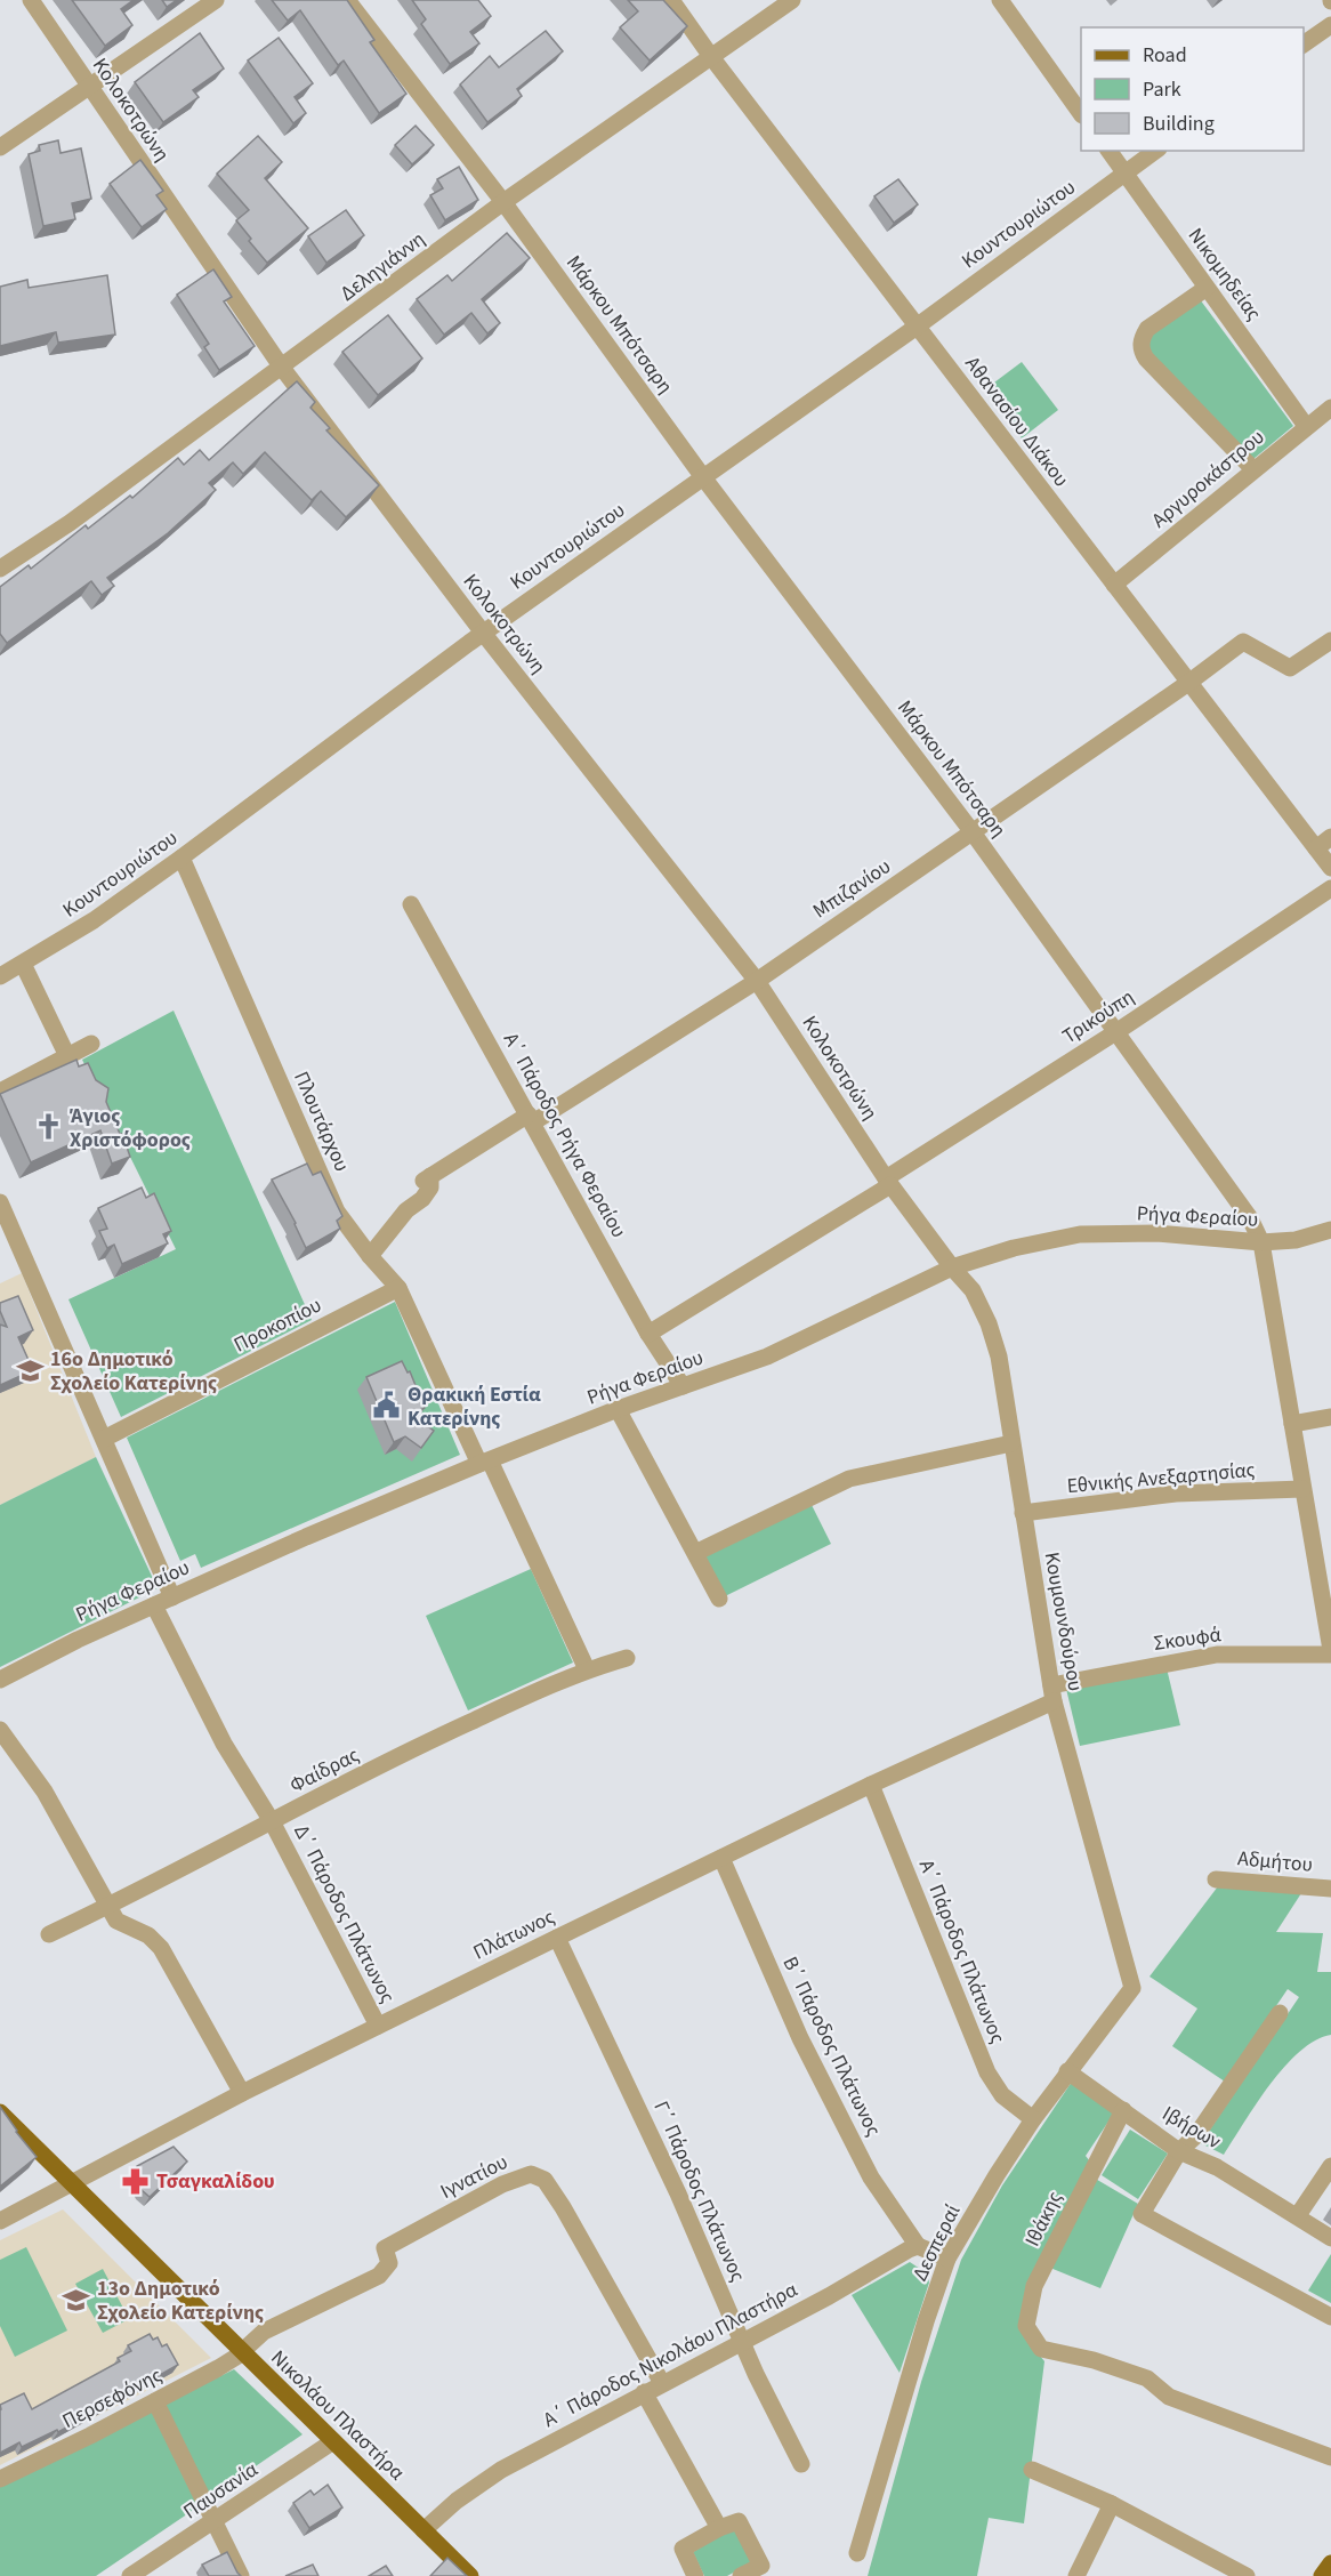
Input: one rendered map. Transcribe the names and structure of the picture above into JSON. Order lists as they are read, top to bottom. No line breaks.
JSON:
{"streets":{"main road":["Νικολάου Πλαστήρα"],"street":["Κολοκοτρώνη","Κουντουριώτου","Δεληγιάννη","Νικομηδείας","Μάρκου Μπότσαρη","Αθανασίου Διάκου","Αργυροκάστρου","Μπιζανίου","Τρικούπη","Πλουτάρχου","Α΄ Πάροδος Ρήγα Φεραίου","Ρήγα Φεραίου","Προκοπίου","Εθνικής Ανεξαρτησίας","Κουμουνδούρου","Σκουφά","Φαίδρας","Αδμήτου","Δ΄ Πάροδος Πλάτωνος","Πλάτωνος","Α΄ Πάροδος Πλάτωνος","Β΄ Πάροδος Πλάτωνος","Ιβήρων","Ιγνατίου","Γ΄ Πάροδος Πλάτωνος","Ιθάκης","Δεσπεραί","Α΄ Πάροδος Νικολάου Πλαστήρα","Περσεφόνης","Παυσανία"]},"crossings":[["Κολοκοτρώνη","Κουντουριώτου"],["Κολοκοτρώνη","Δεληγιάννη"],["Κολοκοτρώνη","Μπιζανίου"],["Κολοκοτρώνη","Τρικούπη"],["Κολοκοτρώνη","Ρήγα Φεραίου"],["Κολοκοτρώνη","Κουμουνδούρου"],["Κουντουριώτου","Νικομηδείας"],["Κουντουριώτου","Μάρκου Μπότσαρη"],["Κουντουριώτου","Αθανασίου Διάκου"],["Κουντουριώτου","Πλουτάρχου"],["Δεληγιάννη","Μάρκου Μπότσαρη"],["Δεληγιάννη","Αθανασίου Διάκου"],["Νικομηδείας","Αργυροκάστρου"],["Μάρκου Μπότσαρη","Μπιζανίου"],["Μάρκου Μπότσαρη","Τρικούπη"],["Μάρκου Μπότσαρη","Ρήγα Φεραίου"],["Μάρκου Μπότσαρη","Εθνικής Ανεξαρτησίας"],["Μάρκου Μπότσαρη","Σκουφά"],["Αθανασίου Διάκου","Αργυροκάστρου"],["Αθανασίου Διάκου","Μπιζανίου"],["Μπιζανίου","Πλουτάρχου"],["Μπιζανίου","Α΄ Πάροδος Ρήγα Φεραίου"],["Τρικούπη","Α΄ Πάροδος Ρήγα Φεραίου"],["Πλουτάρχου","Ρήγα Φεραίου"],["Πλουτάρχου","Προκοπίου"],["Πλουτάρχου","Φαίδρας"],["Α΄ Πάροδος Ρήγα Φεραίου","Ρήγα Φεραίου"],["Ρήγα Φεραίου","Κουμουνδούρου"],["Ρήγα Φεραίου","Δ΄ Πάροδος Πλάτωνος"],["Εθνικής Ανεξαρτησίας","Κουμουνδούρου"],["Κουμουνδούρου","Σκουφά"],["Κουμουνδούρου","Πλάτωνος"],["Κουμουνδούρου","Δεσπεραί"],["Σκουφά","Πλάτωνος"],["Φαίδρας","Δ΄ Πάροδος Πλάτωνος"],["Δ΄ Πάροδος Πλάτωνος","Πλάτωνος"],["Πλάτωνος","Α΄ Πάροδος Πλάτωνος"],["Πλάτωνος","Β΄ Πάροδος Πλάτωνος"],["Πλάτωνος","Γ΄ Πάροδος Πλάτωνος"],["Πλάτωνος","Νικολάου Πλαστήρα"],["Α΄ Πάροδος Πλάτωνος","Δεσπεραί"],["Β΄ Πάροδος Πλάτωνος","Α΄ Πάροδος Νικολάου Πλαστήρα"],["Ιβήρων","Ιθάκης"],["Ιβήρων","Δεσπεραί"],["Ιγνατίου","Α΄ Πάροδος Νικολάου Πλαστήρα"],["Ιγνατίου","Περσεφόνης"],["Ιγνατίου","Νικολάου Πλαστήρα"],["Γ΄ Πάροδος Πλάτωνος","Α΄ Πάροδος Νικολάου Πλαστήρα"],["Α΄ Πάροδος Νικολάου Πλαστήρα","Νικολάου Πλαστήρα"],["Περσεφόνης","Νικολάου Πλαστήρα"],["Νικολάου Πλαστήρα","Παυσανία"]],"places":{"church":["Άγιος Χριστόφορος"],"school or university":["16ο Δημοτικό Σχολείο Κατερίνης","13ο Δημοτικό Σχολείο Κατερίνης"],"public building":["Θρακική Εστία Κατερίνης"],"pharmacy":["Τσαγκαλίδου"]},"legend":["Road","Park","Building"]}
